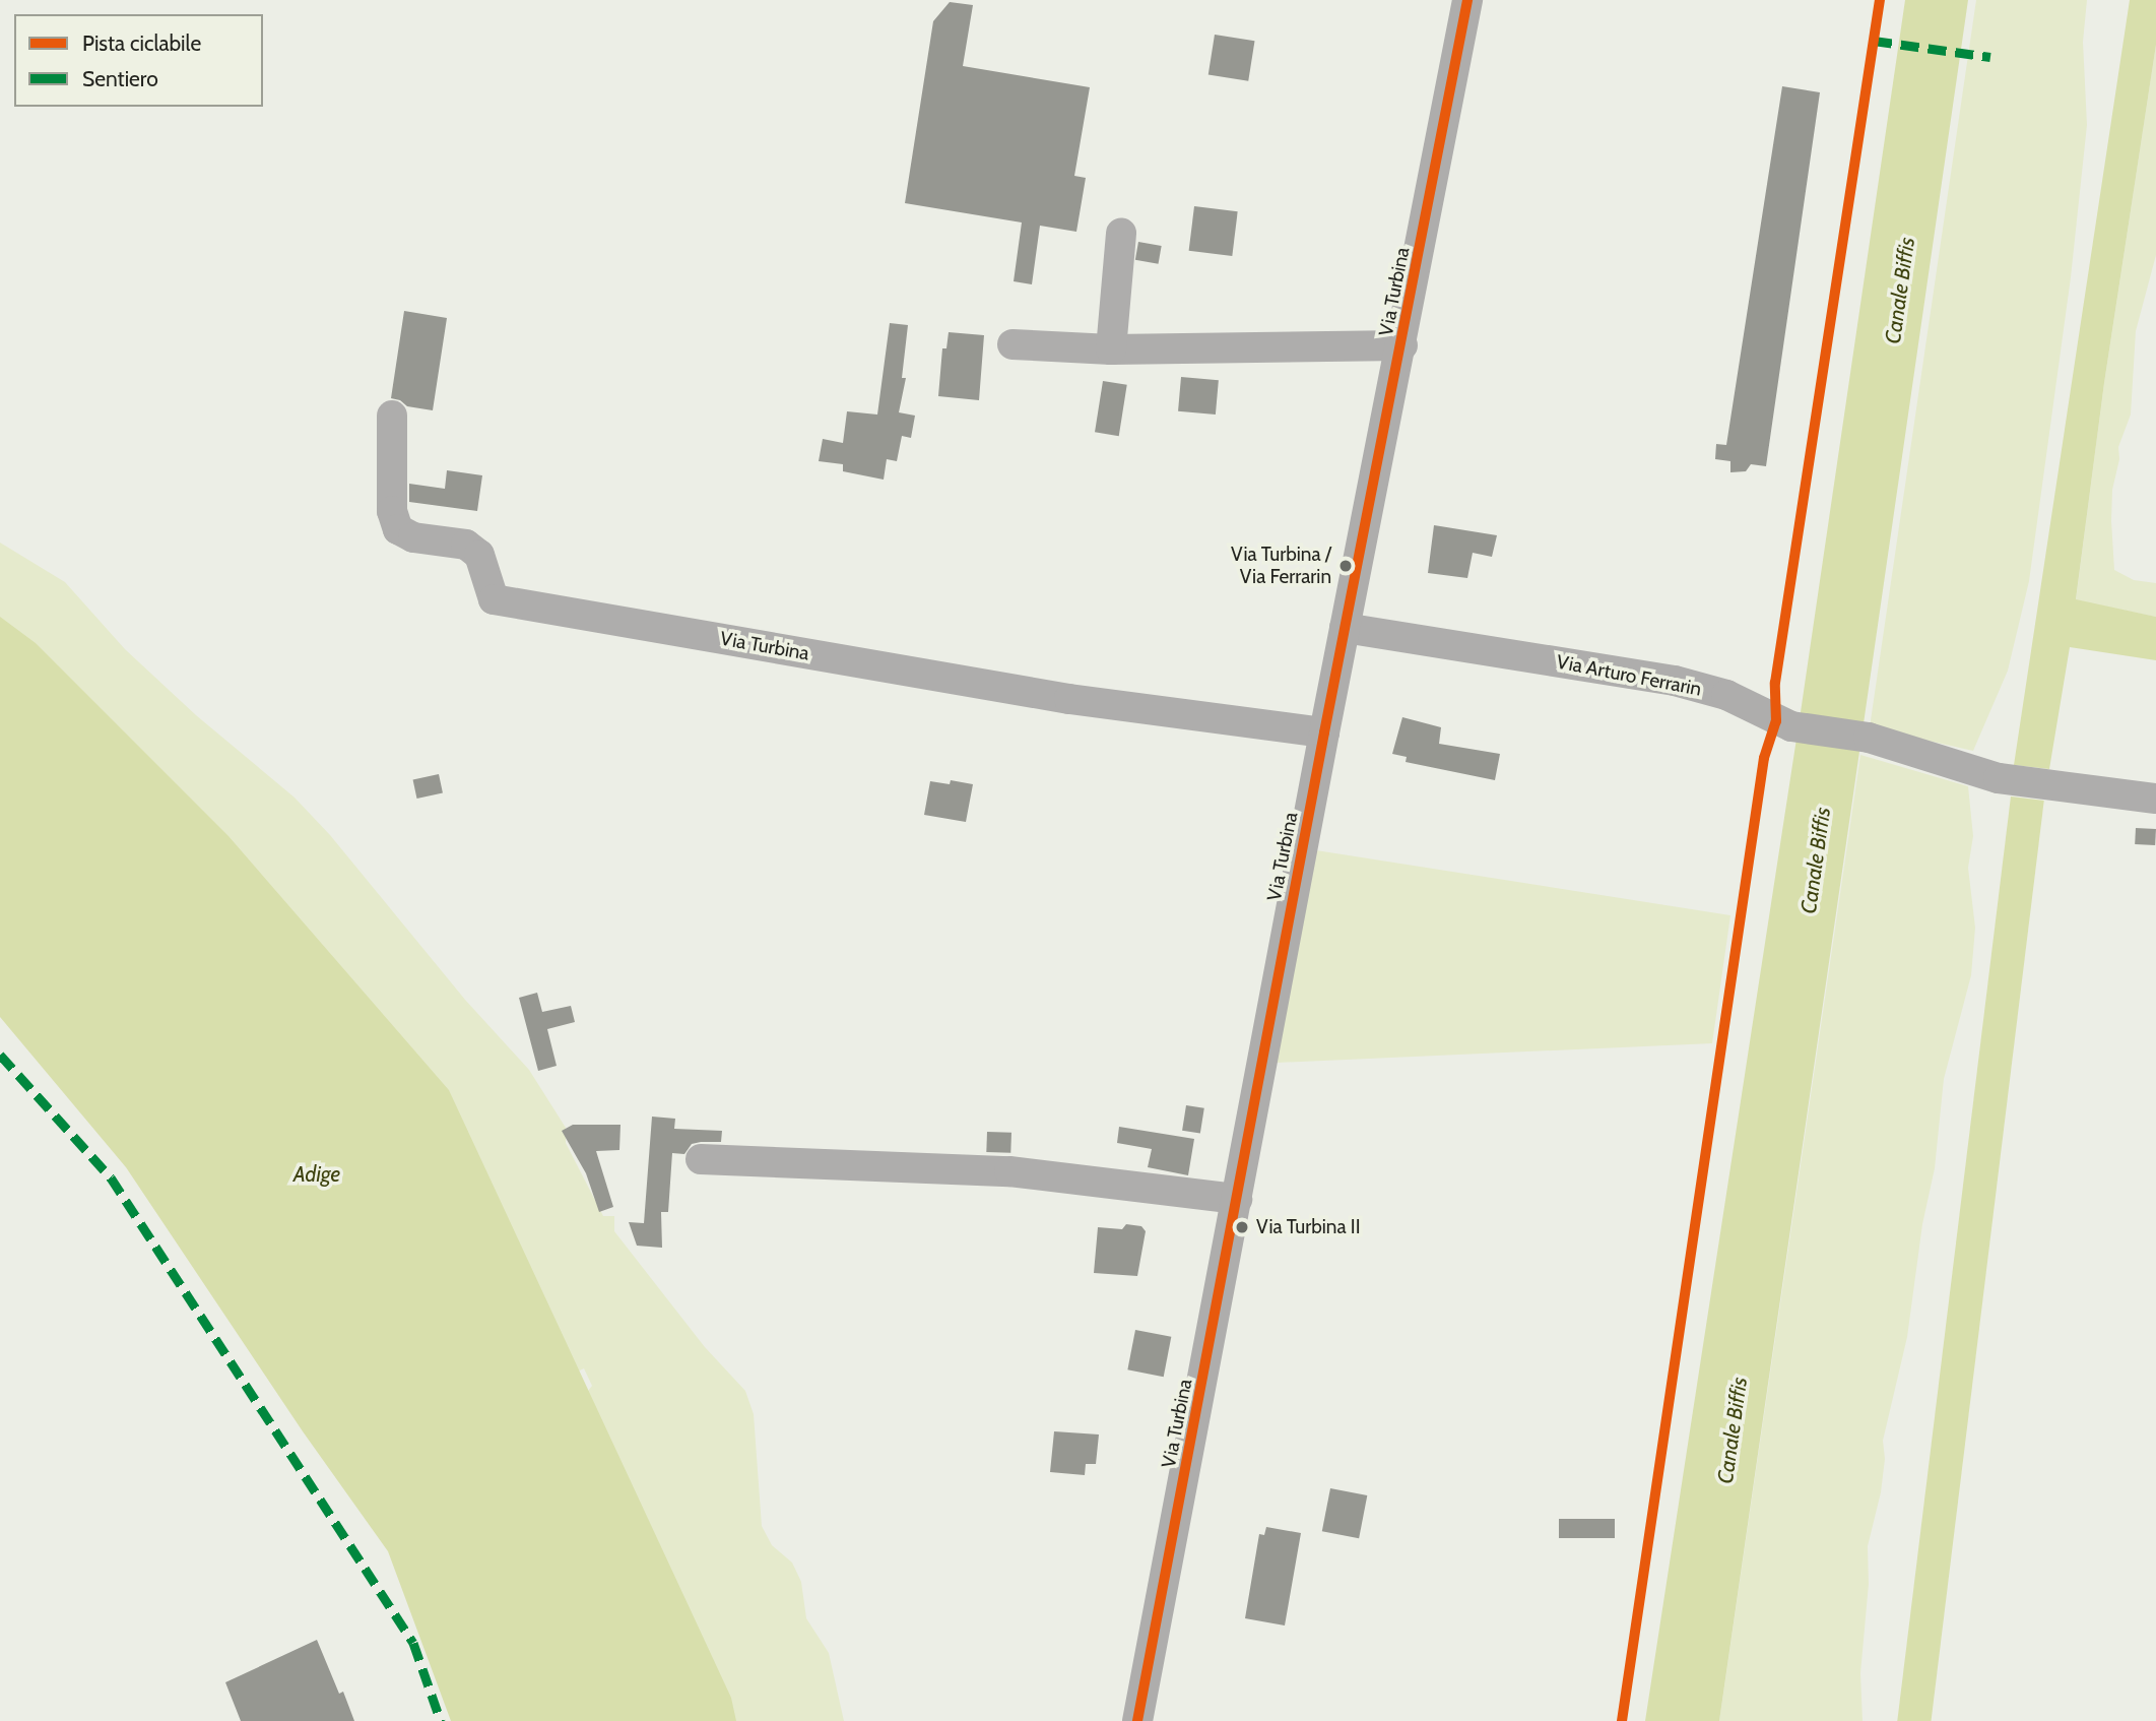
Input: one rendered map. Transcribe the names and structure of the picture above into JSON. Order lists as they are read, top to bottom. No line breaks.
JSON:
{"streets":{"street":["Via Turbina","Via Arturo Ferrarin"]},"crossings":[["Via Turbina","Via Arturo Ferrarin"]],"water":["Canale Biffis","Adige"],"places":["Via Turbina / Via Ferrarin","Via Turbina II"],"legend":["Pista ciclabile","Sentiero"]}
